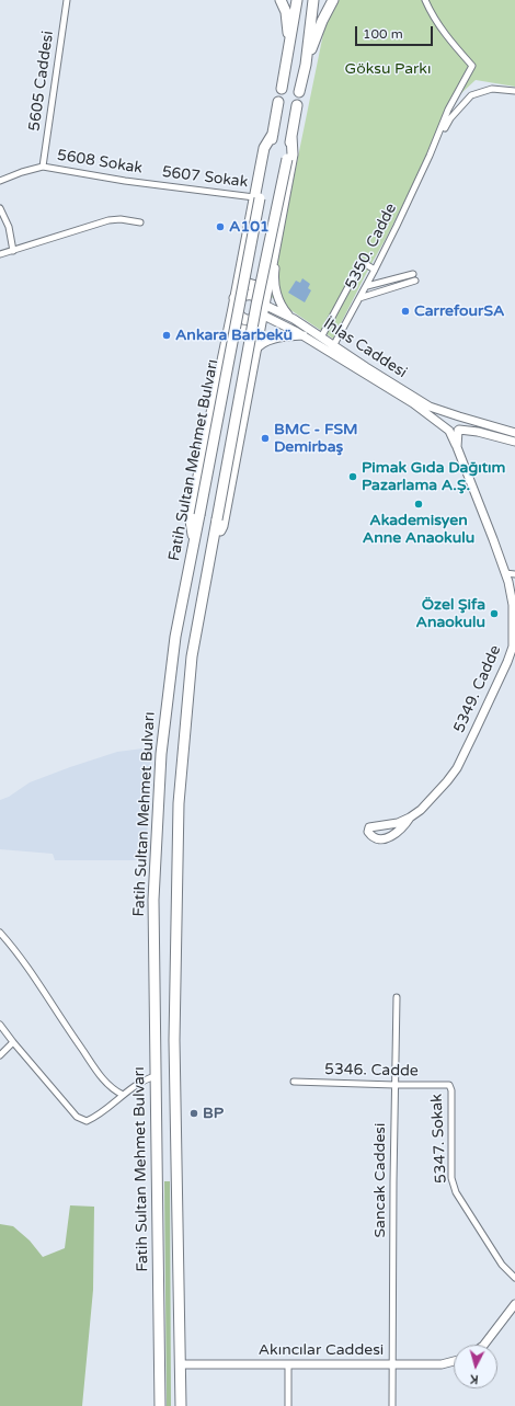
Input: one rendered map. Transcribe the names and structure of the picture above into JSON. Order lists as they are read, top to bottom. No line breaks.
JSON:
{"streets":{"highway":["Fatih Sultan Mehmet Bulvarı"],"street":["5605 Caddesi","5608 Sokak","5607 Sokak","5350. Cadde","İhlas Caddesi","5349. Cadde","5346. Cadde","5347. Sokak","Sancak Caddesi","Akıncılar Caddesi"]},"crossings":[["5605 Caddesi","5608 Sokak"],["5608 Sokak","5607 Sokak"],["5350. Cadde","İhlas Caddesi"],["İhlas Caddesi","5349. Cadde"],["Fatih Sultan Mehmet Bulvarı","Akıncılar Caddesi"],["5346. Cadde","5347. Sokak"],["5346. Cadde","Sancak Caddesi"],["Sancak Caddesi","Akıncılar Caddesi"]],"parks":["Göksu Parkı"],"places":["A101","CarrefourSA","Ankara Barbekü","BMC - FSM Demirbaş","Pimak Gıda Dağıtım Pazarlama A.Ş.","Akademisyen Anne Anaokulu","Özel Şifa Anaokulu","BP"],"scale_bar":"100 m","north":"bottom"}
